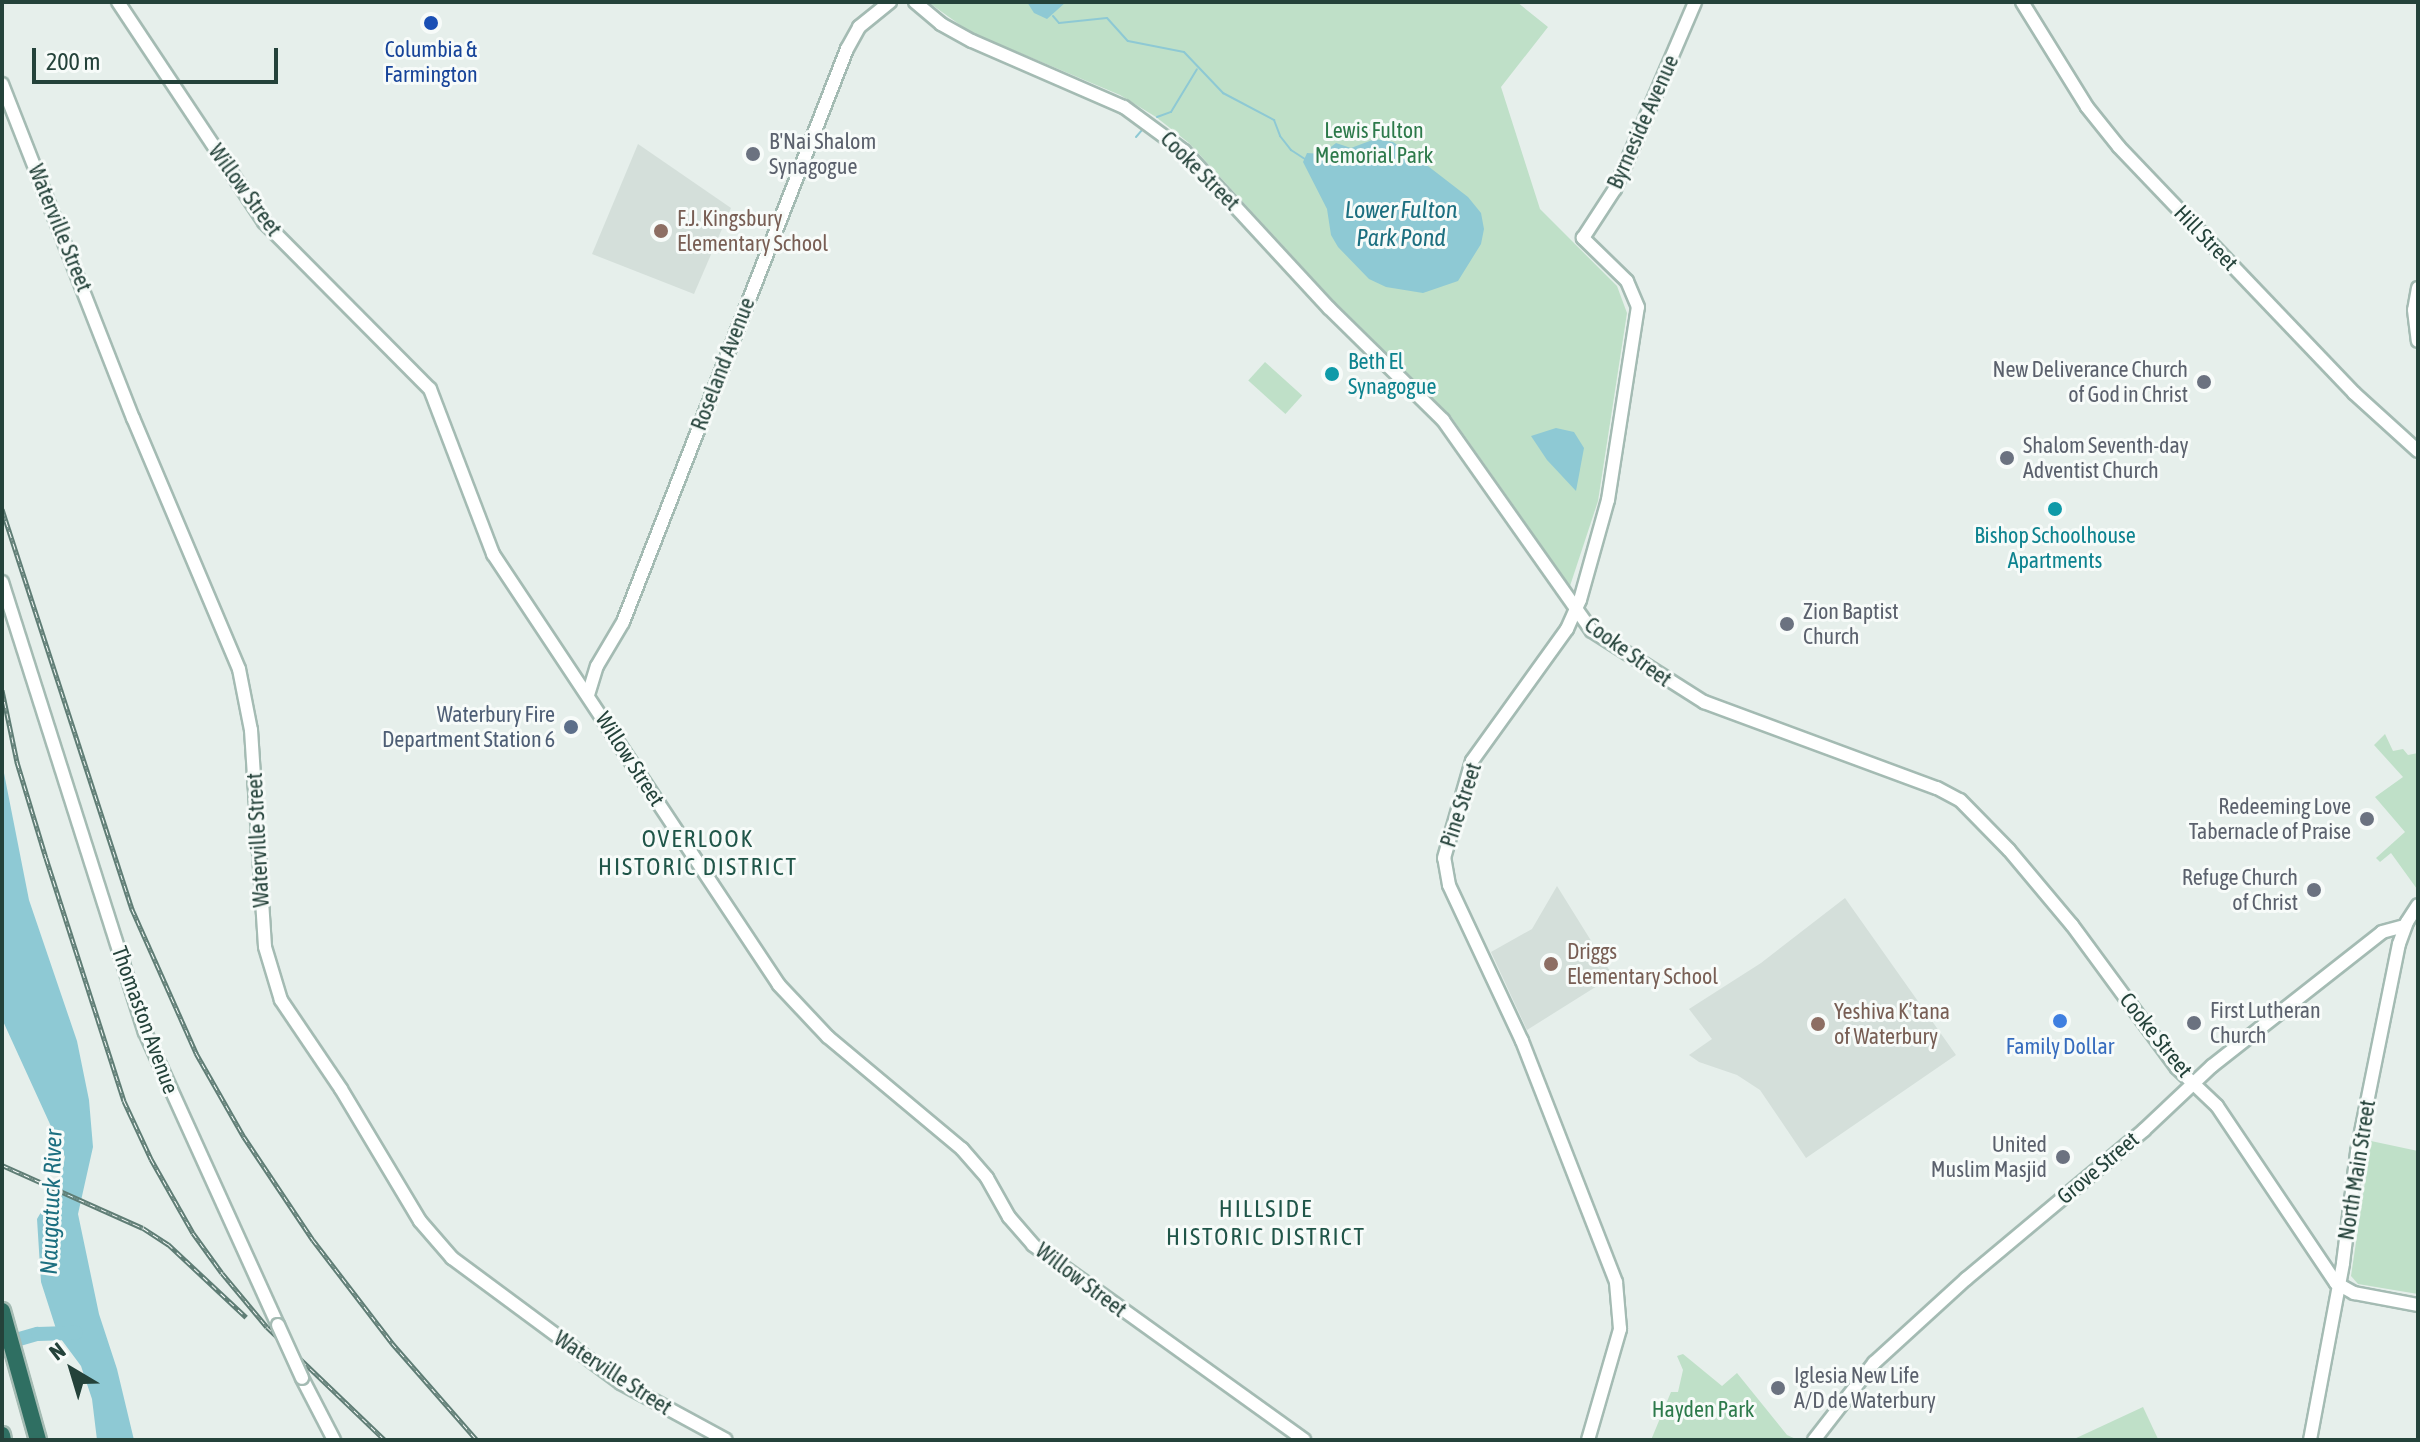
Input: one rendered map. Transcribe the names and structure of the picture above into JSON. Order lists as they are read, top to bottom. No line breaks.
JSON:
{"streets":{"street":["Byrneside Avenue","Cooke Street","Willow Street","Waterville Street","Hill Street","Roseland Avenue","Pine Street","Thomaston Avenue","Grove Street","North Main Street"]},"crossings":[["Byrneside Avenue","Pine Street"],["Cooke Street","Pine Street"],["Cooke Street","Grove Street"],["Cooke Street","North Main Street"],["Willow Street","Roseland Avenue"],["Grove Street","North Main Street"]],"districts":["OVERLOOK HISTORIC DISTRICT","HILLSIDE HISTORIC DISTRICT"],"water":["Lower Fulton Park Pond","Naugatuck River"],"parks":["Lewis Fulton Memorial Park","Hayden Park"],"places":["Columbia & Farmington","B'Nai Shalom Synagogue","F.J. Kingsbury Elementary School","Beth El Synagogue","New Deliverance Church of God in Christ","Shalom Seventh-day Adventist Church","Bishop Schoolhouse Apartments","Zion Baptist Church","Waterbury Fire Department Station 6","Redeeming Love Tabernacle of Praise","Refuge Church of Christ","Driggs Elementary School","Family Dollar","First Lutheran Church","Yeshiva K’tana of Waterbury","United Muslim Masjid","Iglesia New Life A/D de Waterbury"],"scale_bar":"200 m","north":"top left"}
